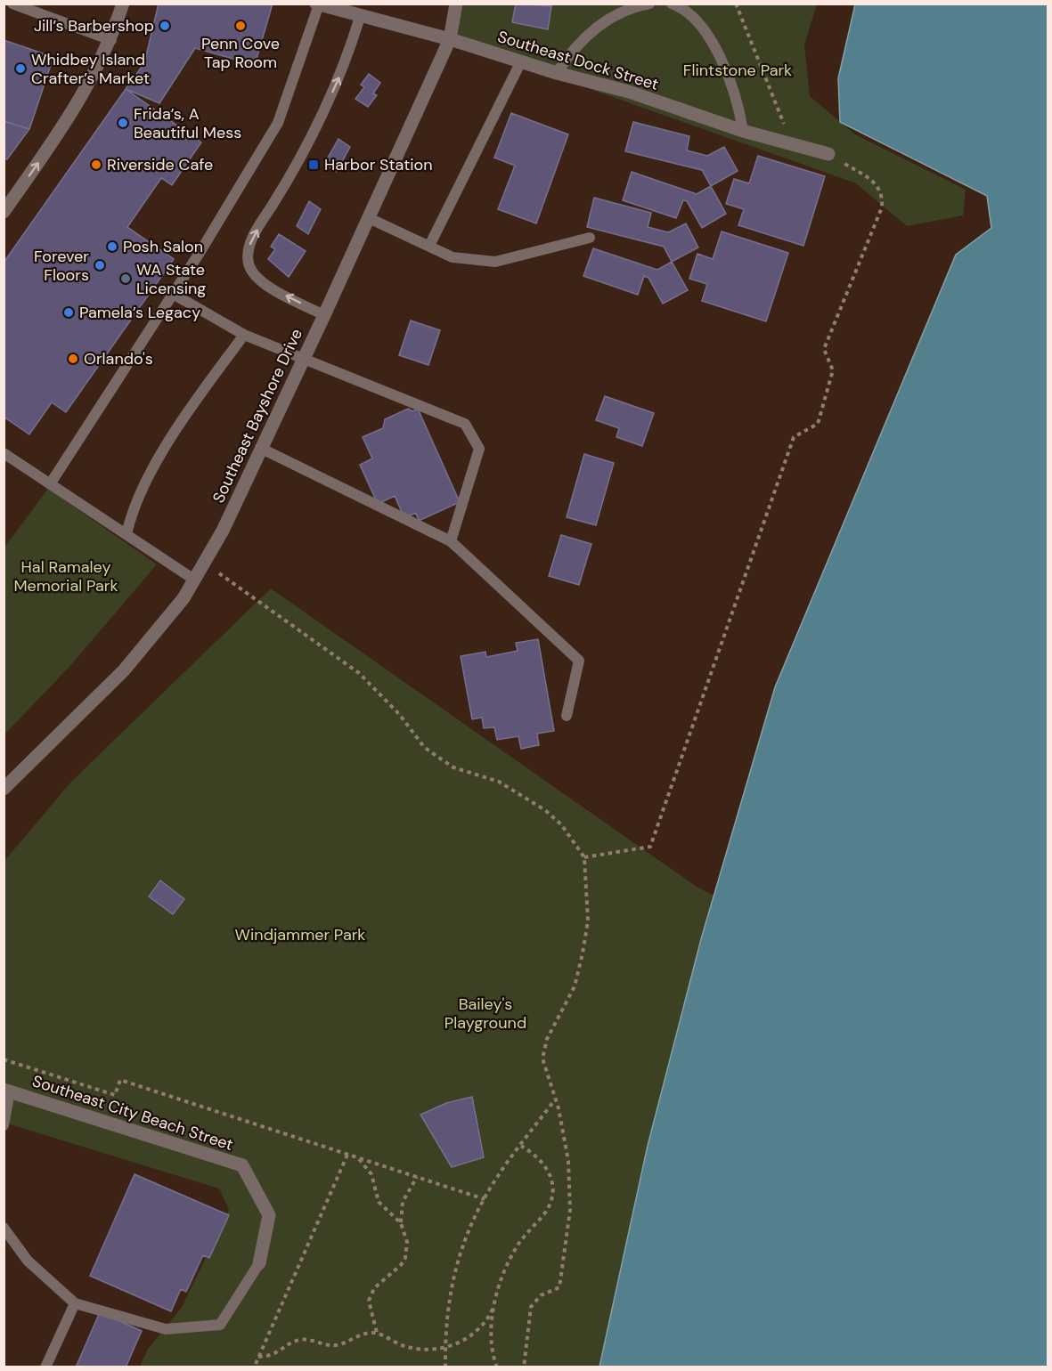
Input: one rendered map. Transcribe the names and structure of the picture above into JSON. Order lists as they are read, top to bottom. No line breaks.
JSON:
{"streets":{"street":["Southeast Dock Street","Southeast Bayshore Drive","Southeast City Beach Street"]},"crossings":[["Southeast Dock Street","Southeast Bayshore Drive"]],"parks":["Flintstone Park","Hal Ramaley Memorial Park","Windjammer Park","Bailey's Playground"],"places":{"other":["Jill’s Barbershop","Penn Cove Tap Room","Whidbey Island Crafter’s Market","Frida’s, A Beautiful Mess","Riverside Cafe","Posh Salon","Forever Floors","WA State Licensing","Pamela’s Legacy","Orlando's"],"transit":["Harbor Station"]}}
